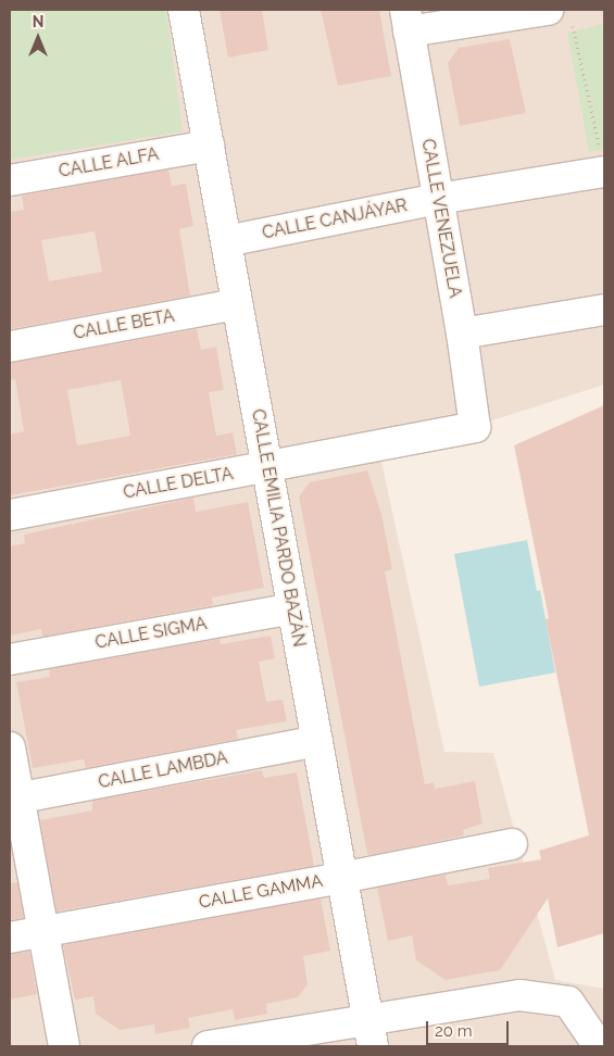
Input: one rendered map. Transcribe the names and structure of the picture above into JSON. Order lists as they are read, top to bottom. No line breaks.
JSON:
{"streets":{"street":["CALLE ALFA","CALLE VENEZUELA","CALLE CANJÁYAR","CALLE BETA","CALLE DELTA","CALLE EMILIA PARDO BAZÁN","CALLE SIGMA","CALLE LAMBDA","CALLE GAMMA"]},"crossings":[["CALLE ALFA","CALLE EMILIA PARDO BAZÁN"],["CALLE VENEZUELA","CALLE CANJÁYAR"],["CALLE VENEZUELA","CALLE DELTA"],["CALLE CANJÁYAR","CALLE EMILIA PARDO BAZÁN"],["CALLE BETA","CALLE EMILIA PARDO BAZÁN"],["CALLE DELTA","CALLE EMILIA PARDO BAZÁN"],["CALLE EMILIA PARDO BAZÁN","CALLE SIGMA"],["CALLE EMILIA PARDO BAZÁN","CALLE LAMBDA"],["CALLE EMILIA PARDO BAZÁN","CALLE GAMMA"]],"scale_bar":"20 m","north":"top"}
